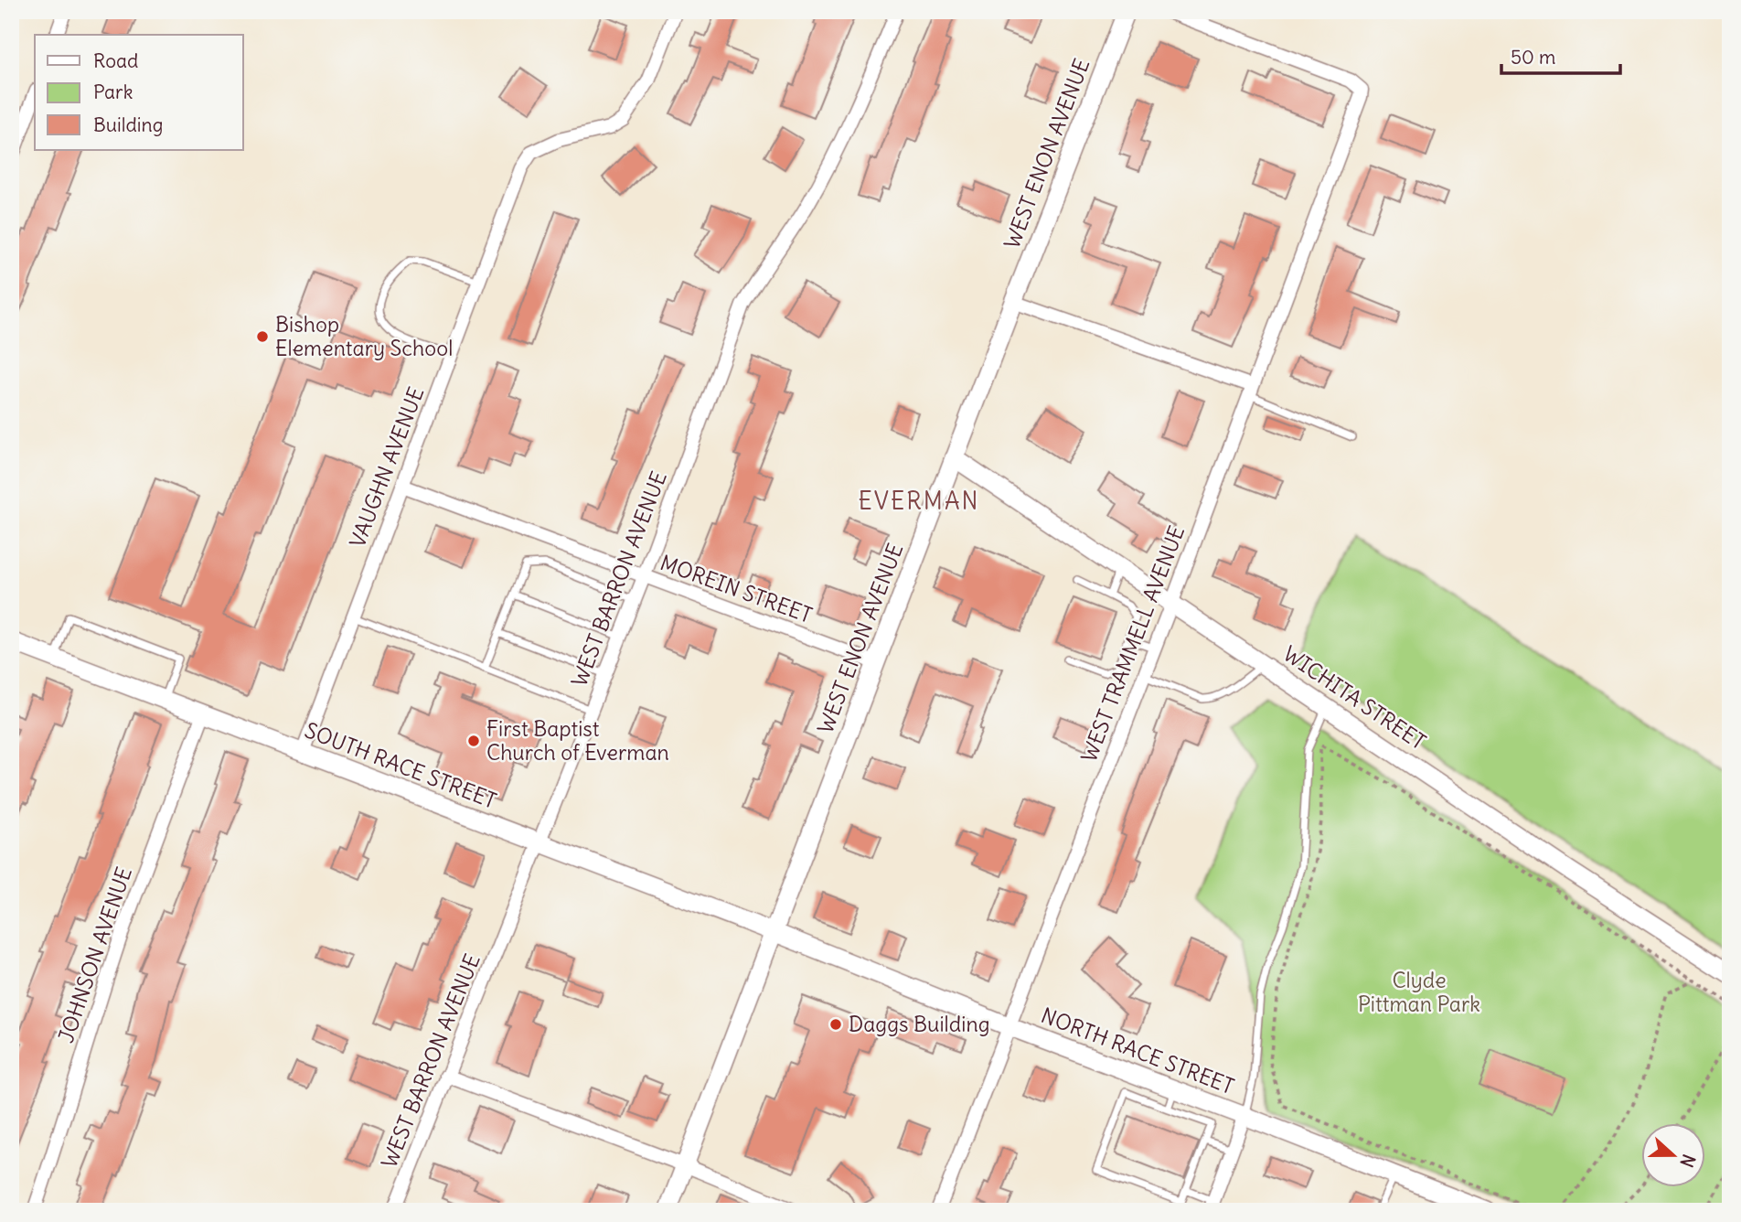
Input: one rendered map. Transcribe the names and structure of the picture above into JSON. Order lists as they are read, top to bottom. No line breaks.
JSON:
{"streets":{"street":["WEST ENON AVENUE","VAUGHN AVENUE","WEST BARRON AVENUE","MOREIN STREET","WEST TRAMMELL AVENUE","WICHITA STREET","SOUTH RACE STREET","JOHNSON AVENUE","NORTH RACE STREET"]},"crossings":[["WEST ENON AVENUE","MOREIN STREET"],["WEST ENON AVENUE","WICHITA STREET"],["WEST ENON AVENUE","SOUTH RACE STREET"],["WEST ENON AVENUE","NORTH RACE STREET"],["VAUGHN AVENUE","MOREIN STREET"],["VAUGHN AVENUE","SOUTH RACE STREET"],["WEST BARRON AVENUE","MOREIN STREET"],["WEST BARRON AVENUE","SOUTH RACE STREET"],["WEST TRAMMELL AVENUE","WICHITA STREET"],["WEST TRAMMELL AVENUE","NORTH RACE STREET"],["SOUTH RACE STREET","JOHNSON AVENUE"],["SOUTH RACE STREET","NORTH RACE STREET"]],"districts":["EVERMAN"],"parks":["Clyde Pittman Park"],"places":["Bishop Elementary School","First Baptist Church of Everman","Daggs Building"],"legend":["Road","Park","Building"],"scale_bar":"50 m","north":"right"}
